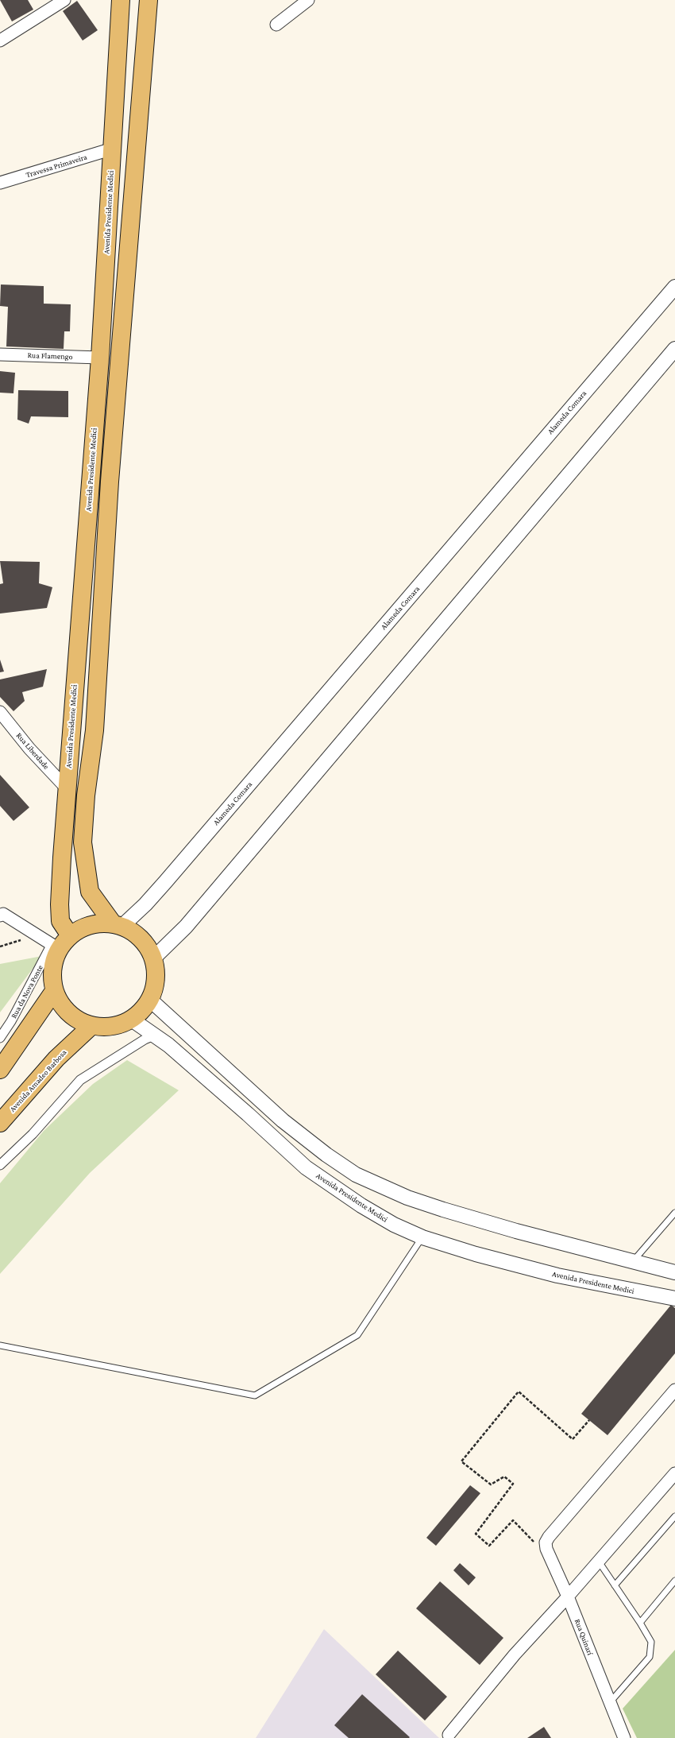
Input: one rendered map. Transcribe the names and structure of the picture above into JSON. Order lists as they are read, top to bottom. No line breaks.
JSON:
{"streets":{"main road":["Avenida Presidente Medici","Avenida Amadeo Barbosa"],"street":["Travessa Primaveira","Rua Flamengo","Alameda Comara","Rua Liberdade","Rua da Nova Ponte","Rua Quinarí"]},"crossings":[["Travessa Primaveira","Avenida Presidente Medici"],["Avenida Presidente Medici","Rua Flamengo"],["Avenida Presidente Medici","Alameda Comara"],["Avenida Presidente Medici","Rua Liberdade"],["Avenida Presidente Medici","Rua da Nova Ponte"],["Avenida Presidente Medici","Avenida Amadeo Barbosa"],["Alameda Comara","Rua da Nova Ponte"],["Alameda Comara","Avenida Amadeo Barbosa"],["Rua da Nova Ponte","Avenida Amadeo Barbosa"]]}
